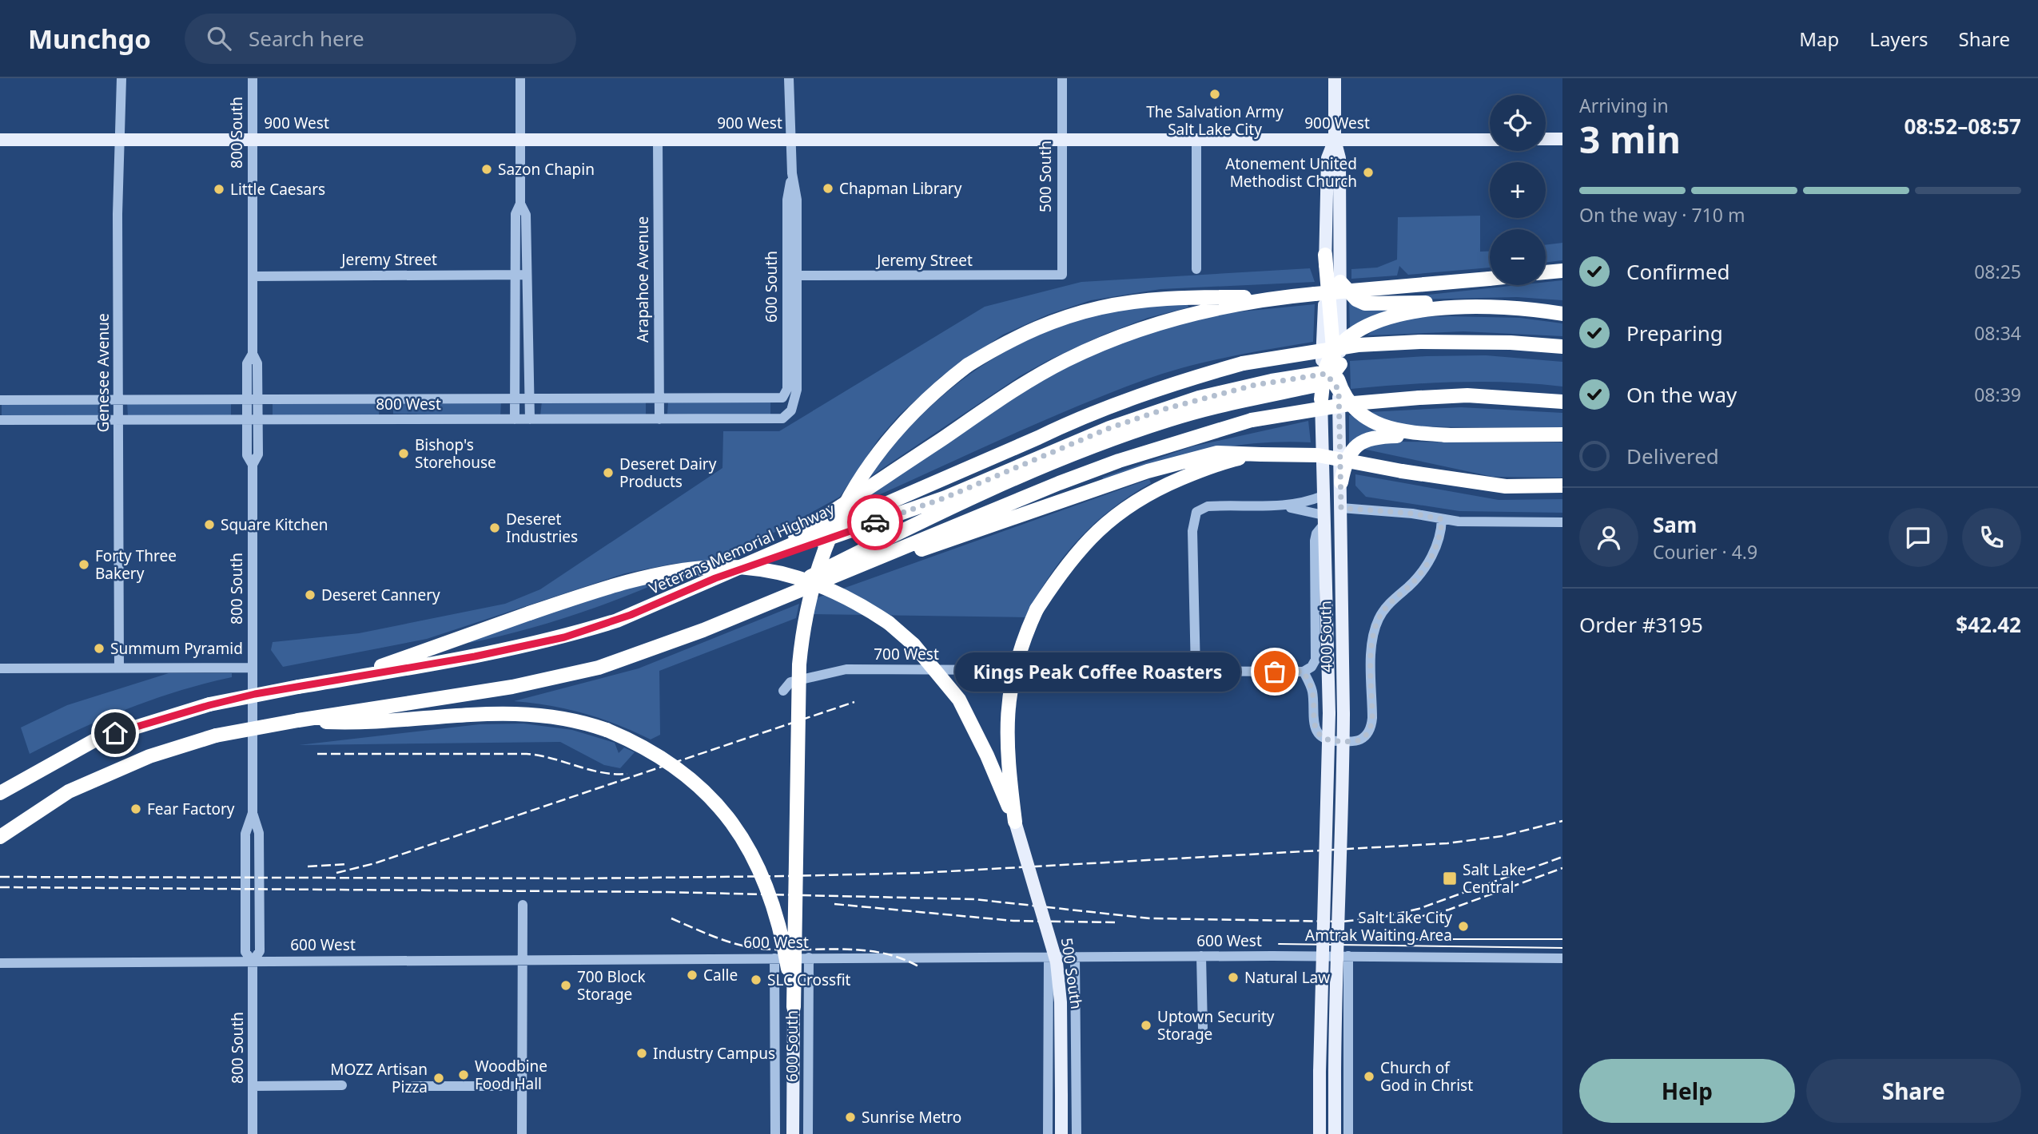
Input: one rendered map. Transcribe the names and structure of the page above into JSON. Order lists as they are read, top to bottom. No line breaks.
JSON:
{"streets":{"highway":["Veterans Memorial Highway"],"main road":["900 West","500 South","600 South","400 South"],"street":["800 South","Jeremy Street","Arapahoe Avenue","Genesee Avenue","800 West","700 West","600 West"]},"crossings":[["900 West","800 South"],["900 West","500 South"],["900 West","Arapahoe Avenue"],["900 West","600 South"],["900 West","Genesee Avenue"],["900 West","400 South"],["800 South","Jeremy Street"],["800 South","800 West"],["800 South","600 West"],["500 South","Jeremy Street"],["500 South","600 West"],["Jeremy Street","600 South"],["Arapahoe Avenue","800 West"],["600 South","800 West"],["600 South","600 West"],["Genesee Avenue","800 West"],["400 South","700 West"]],"places":{"other":["The Salvation Army Salt Lake City","Sazon Chapin","Atonement United Methodist Church","Chapman Library","Little Caesars","Bishop's Storehouse","Deseret Dairy Products","Square Kitchen","Deseret Industries","Forty Three Bakery","Deseret Cannery","Summum Pyramid","Kings Peak Coffee Roasters","Fear Factory","Salt Lake City Amtrak Waiting Area","Calle","Natural Law","SLC Crossfit","700 Block Storage","Uptown Security Storage","Industry Campus","Woodbine Food Hall","Church of God in Christ","MOZZ Artisan Pizza","Sunrise Metro"],"transit":["Salt Lake Central"]},"page":{"header":"Munchgo","search":"Search here","nav":["Map","Layers","Share"],"heading":["3 min","Arriving in","08:52–08:57"],"panel":["Sam","Courier · 4.9","Order #3195","$42.42"],"map_buttons":["+","−"],"bar":"On the way · 710 m","list":[["Confirmed","08:25"],["Preparing","08:34"],["On the way","08:39"],"Delivered"],"bubble":"Kings Peak Coffee Roasters","buttons":["Help","Share"]}}
